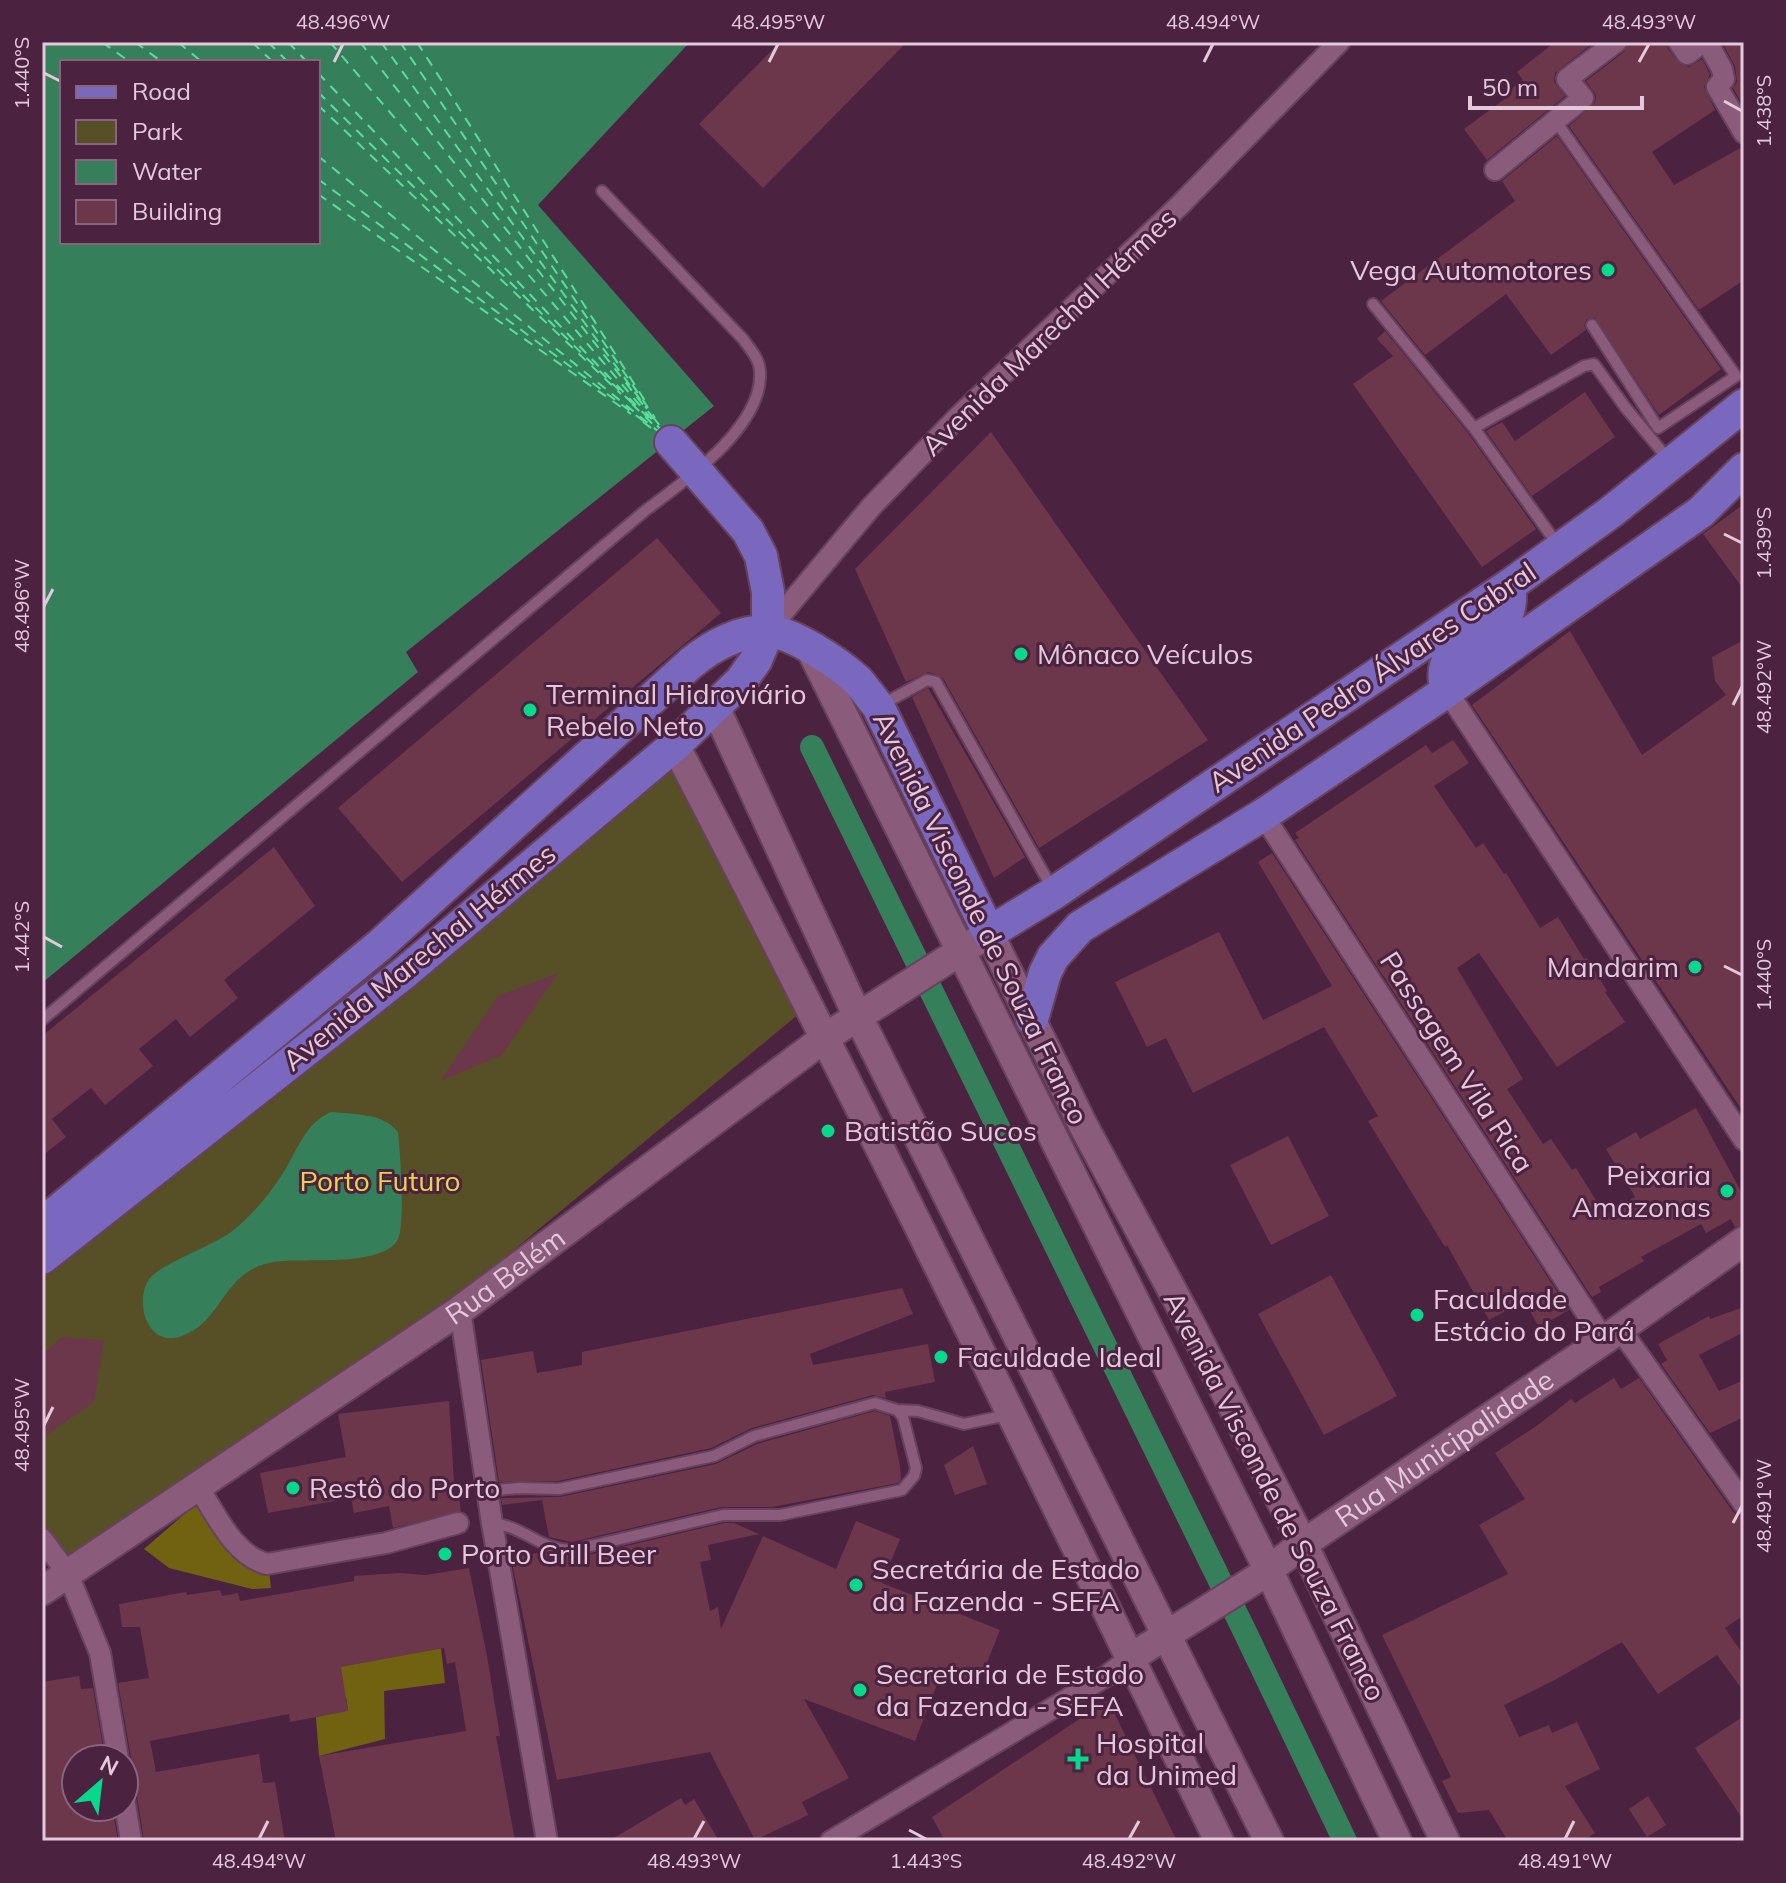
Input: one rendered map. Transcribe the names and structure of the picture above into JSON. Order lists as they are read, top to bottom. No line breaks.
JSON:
{"streets":{"main road":["Avenida Marechal Hérmes","Avenida Pedro Álvares Cabral","Avenida Visconde de Souza Franco","Rua Belém","Rua Municipalidade"],"street":["Passagem Vila Rica"]},"crossings":[["Avenida Pedro Álvares Cabral","Avenida Visconde de Souza Franco"],["Avenida Pedro Álvares Cabral","Passagem Vila Rica"],["Avenida Pedro Álvares Cabral","Rua Belém"],["Avenida Visconde de Souza Franco","Rua Belém"],["Avenida Visconde de Souza Franco","Rua Municipalidade"],["Passagem Vila Rica","Rua Municipalidade"]],"parks":["Porto Futuro"],"places":{"other":["Vega Automotores","Mônaco Veículos","Terminal Hidroviário Rebelo Neto","Mandarim","Batistão Sucos","Peixaria Amazonas","Faculdade Estácio do Pará","Faculdade Ideal","Restô do Porto","Porto Grill Beer","Secretária de Estado da Fazenda - SEFA","Secretaria de Estado da Fazenda - SEFA"],"health":["Hospital da Unimed"]},"legend":["Road","Park","Water","Building"],"scale_bar":"50 m","north":"top right","coordinates":["48.496°W","48.495°W","48.494°W","48.493°W","1.440°S","1.438°S","1.439°S","48.492°W","1.442°S","48.491°W","1.443°S"]}
